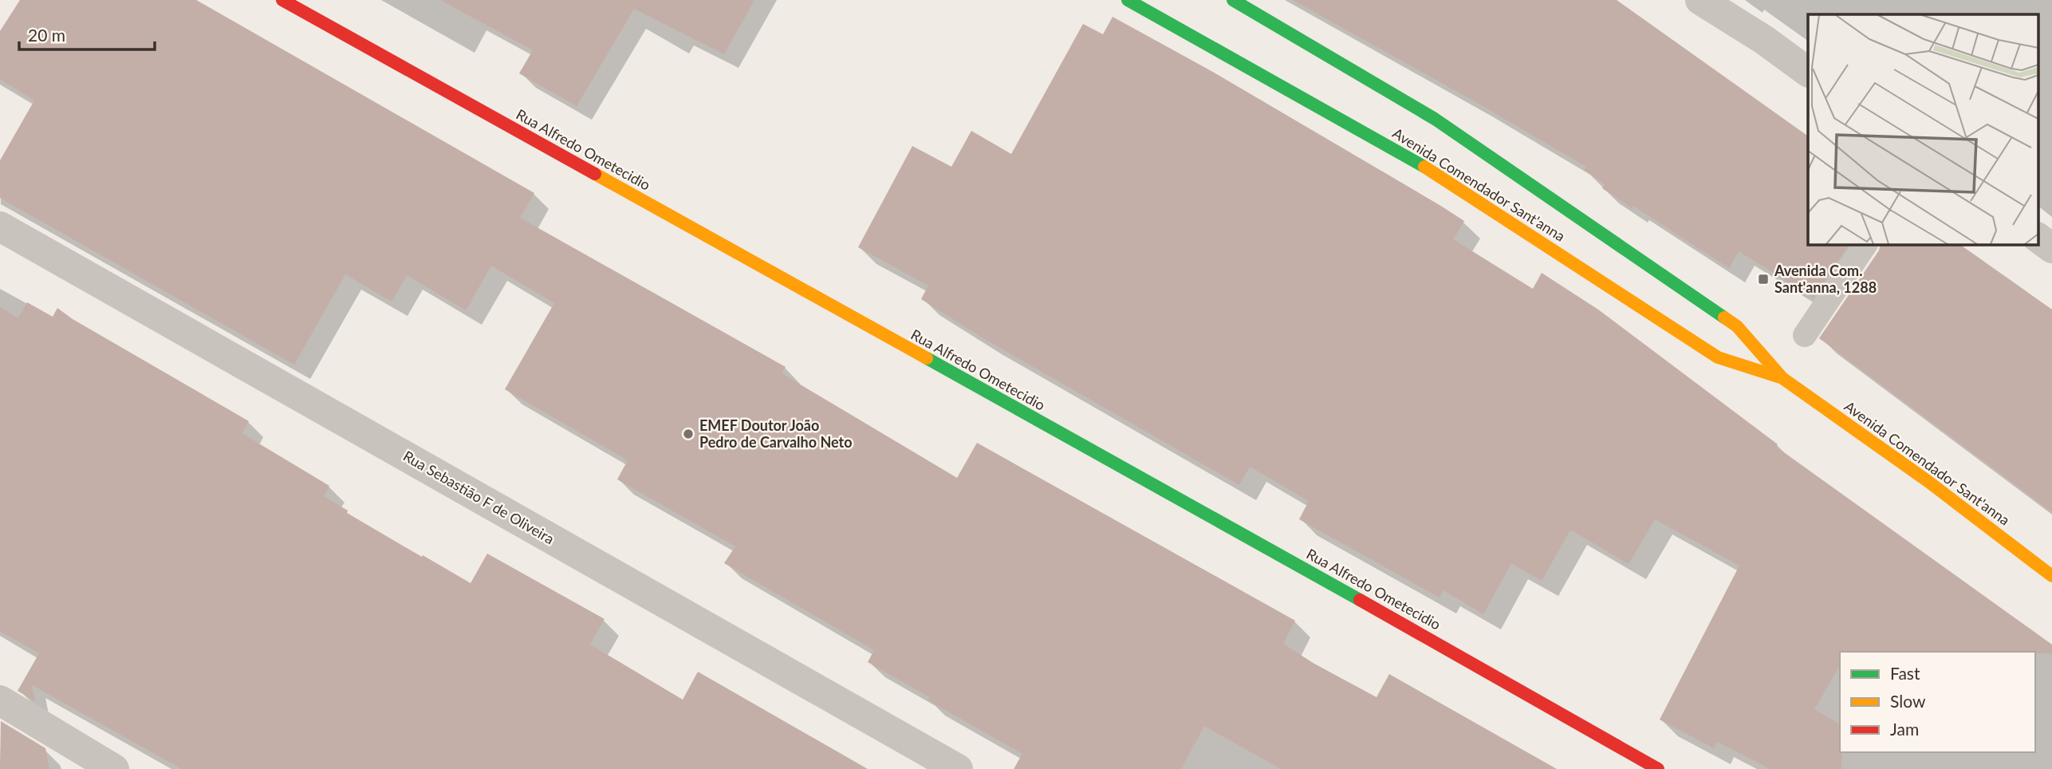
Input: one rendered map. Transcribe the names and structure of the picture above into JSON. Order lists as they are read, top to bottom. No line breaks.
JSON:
{"streets":{"main road":["Rua Alfredo Ometecidio","Avenida Comendador Sant'anna"],"street":["Rua Sebastião F de Oliveira"]},"places":{"transit":["Avenida Com. Sant'anna, 1288"],"other":["EMEF Doutor João Pedro de Carvalho Neto"]},"legend":["Fast","Slow","Jam"],"scale_bar":"20 m"}
